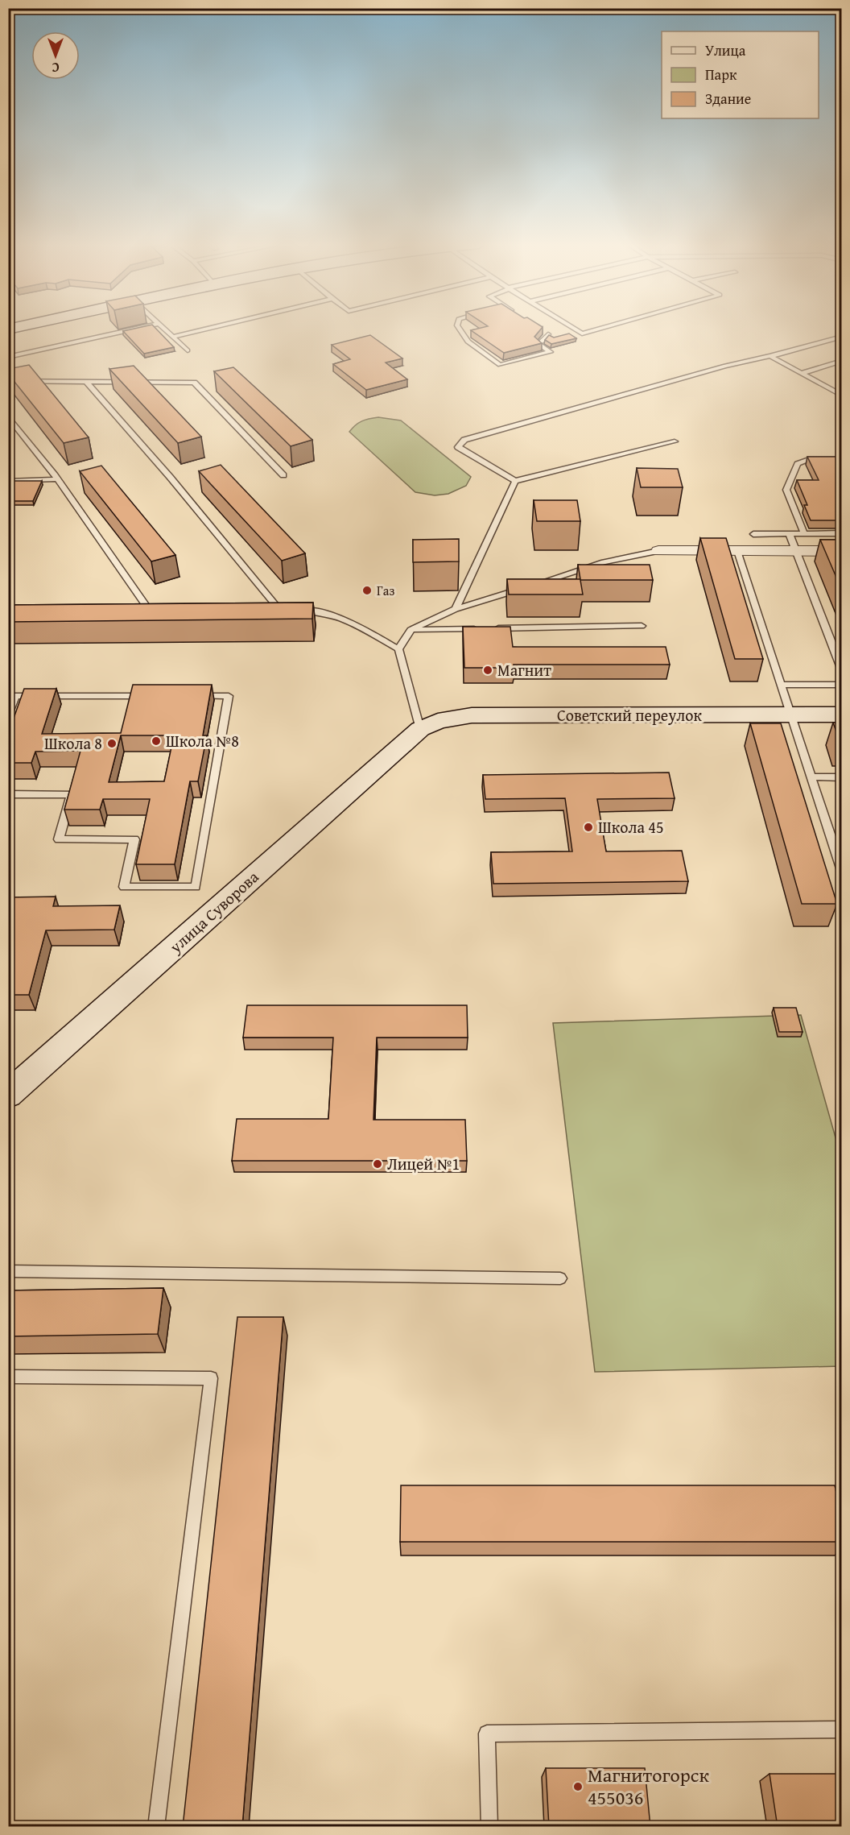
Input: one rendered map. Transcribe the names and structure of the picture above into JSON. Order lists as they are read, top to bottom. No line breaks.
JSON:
{"streets":{"street":["Советский переулок","улица Суворова"]},"crossings":[["Советский переулок","улица Суворова"]],"places":["Газ","Магнит","Школа №8","Школа 8","Школа 45","Лицей №1","Магнитогорск 455036"],"legend":["Улица","Парк","Здание"],"north":"bottom"}
